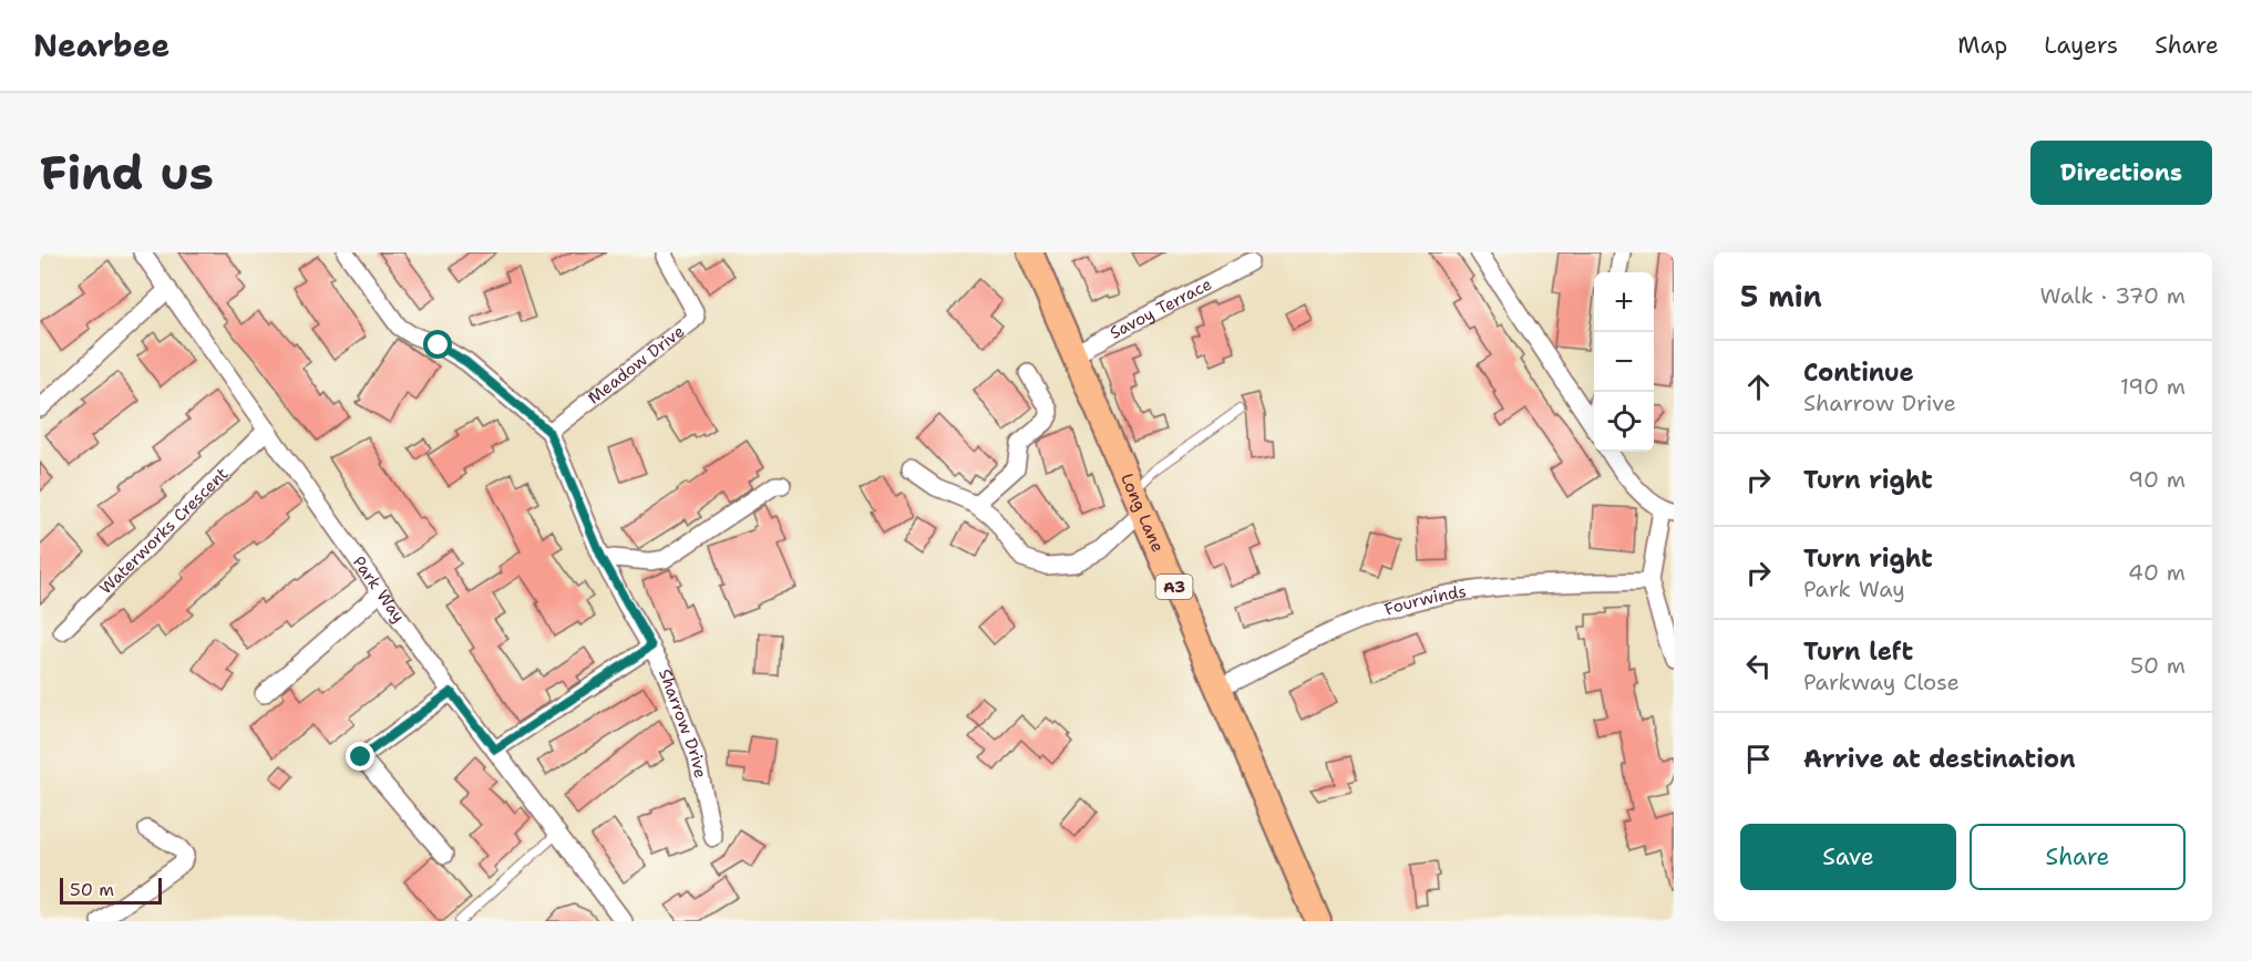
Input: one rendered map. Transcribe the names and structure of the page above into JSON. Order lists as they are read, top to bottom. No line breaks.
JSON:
{"streets":{"main road":["Long Lane","A3"],"street":["Savoy Terrace","Meadow Drive","Waterworks Crescent","Park Way","Fourwinds","Sharrow Drive"]},"crossings":[["Savoy Terrace","Long Lane"],["Meadow Drive","Sharrow Drive"],["Long Lane","Fourwinds"],["Waterworks Crescent","Park Way"]],"scale_bar":"50 m","page":{"header":"Nearbee","nav":["Map","Layers","Share"],"buttons":["Directions",["Save","Share"]],"title":"Find us","heading":["5 min","Walk · 370 m"],"map_buttons":["+","−"],"list":[["Continue","Sharrow Drive","190 m"],["Turn right","90 m"],["Turn right","Park Way","40 m"],["Turn left","Parkway Close","50 m"],"Arrive at destination"],"scale":"50 m"}}
